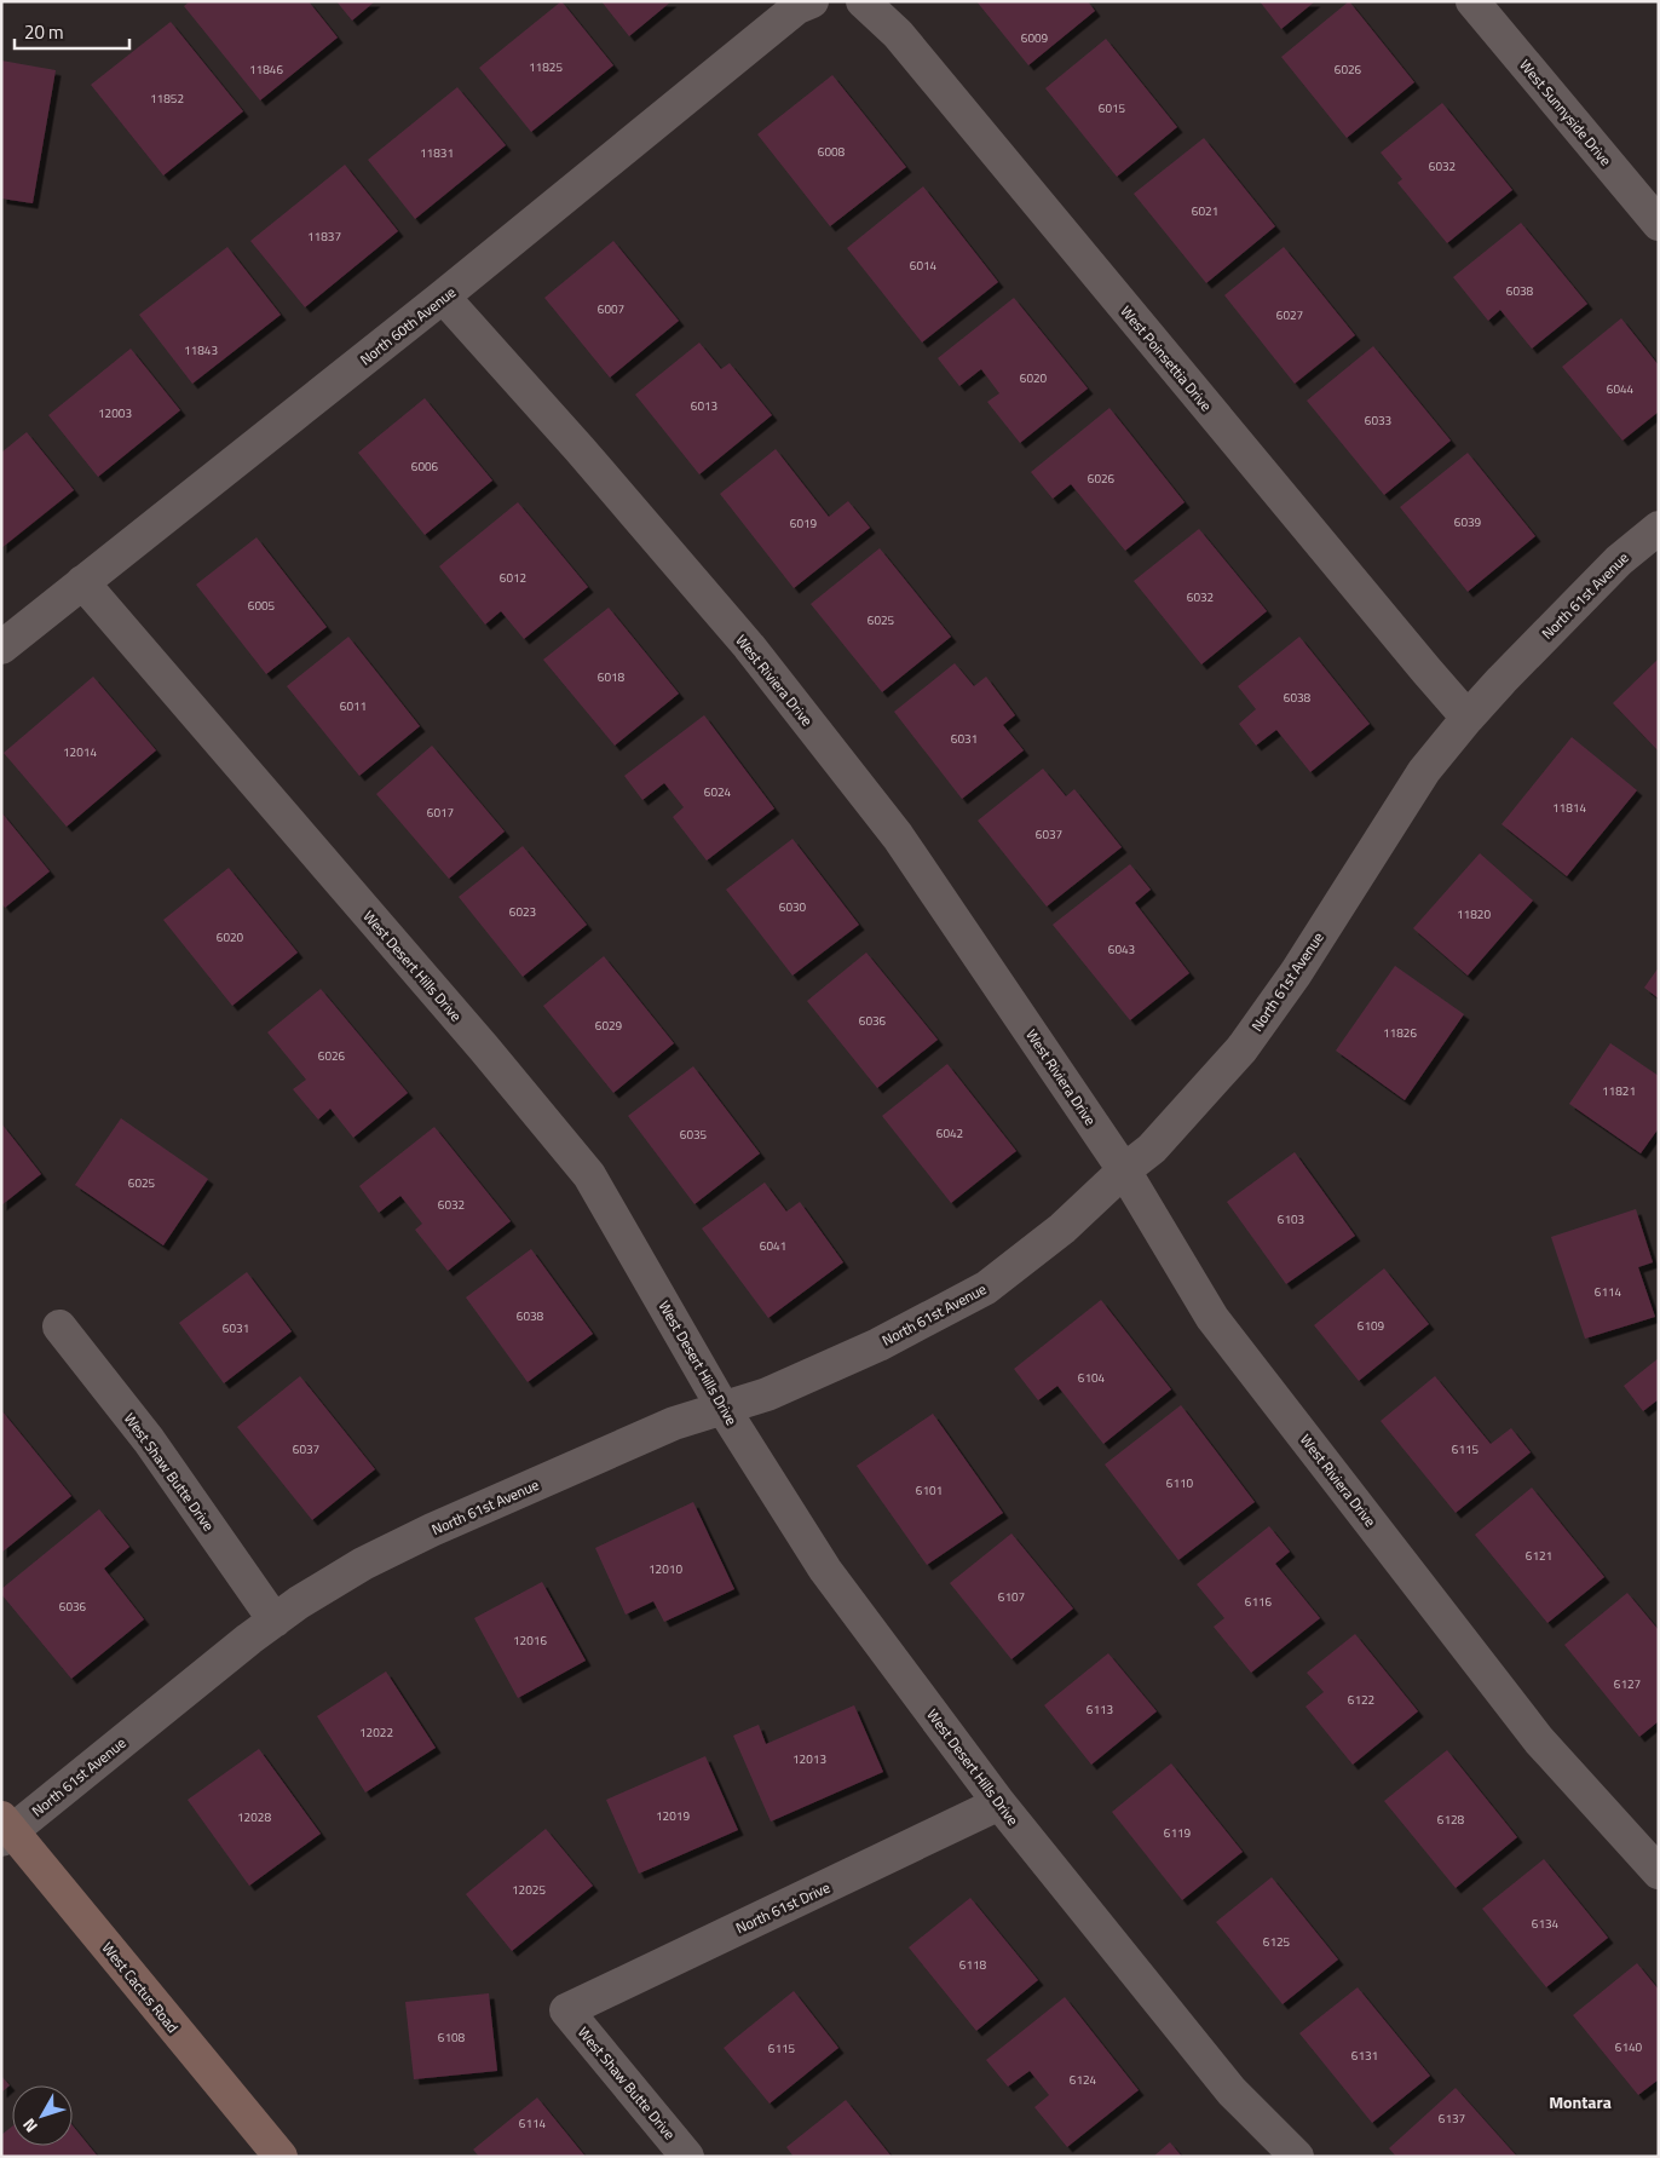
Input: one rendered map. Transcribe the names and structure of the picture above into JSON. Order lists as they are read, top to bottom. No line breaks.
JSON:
{"streets":{"main road":["West Cactus Road"],"street":["West Sunnyside Drive","North 60th Avenue","West Poinsettia Drive","North 61st Avenue","West Riviera Drive","West Desert Hills Drive","West Shaw Butte Drive","North 61st Drive"]},"crossings":[["North 60th Avenue","West Riviera Drive"],["North 60th Avenue","West Desert Hills Drive"],["West Poinsettia Drive","North 61st Avenue"],["North 61st Avenue","West Riviera Drive"],["North 61st Avenue","West Desert Hills Drive"],["North 61st Avenue","West Shaw Butte Drive"],["North 61st Avenue","West Cactus Road"],["West Desert Hills Drive","North 61st Drive"],["West Shaw Butte Drive","North 61st Drive"]],"districts":["Montara"],"house_numbers":["6009","11825","11846","6026","11852","6015","6008","11831","6032","6021","11837","6014","6038","6007","6027","11843","6020","6044","6013","12003","6033","6006","6026","6039","6019","6012","6032","6005","6025","6018","6038","6011","6031","12014","6024","11814","6017","6037","6030","6023","11820","6020","6043","6036","6029","11826","6026","11821","6042","6035","6025","6032","6103","6041","6114","6038","6109","6031","6104","6037","6115","6110","6101","6121","12010","6107","6116","6036","12016","6127","6122","6113","12022","12013","12019","12028","6128","6119","12025","6134","6125","6118","6108","6140","6115","6131","6124","6137","6114"],"scale_bar":"20 m","north":"bottom left"}
